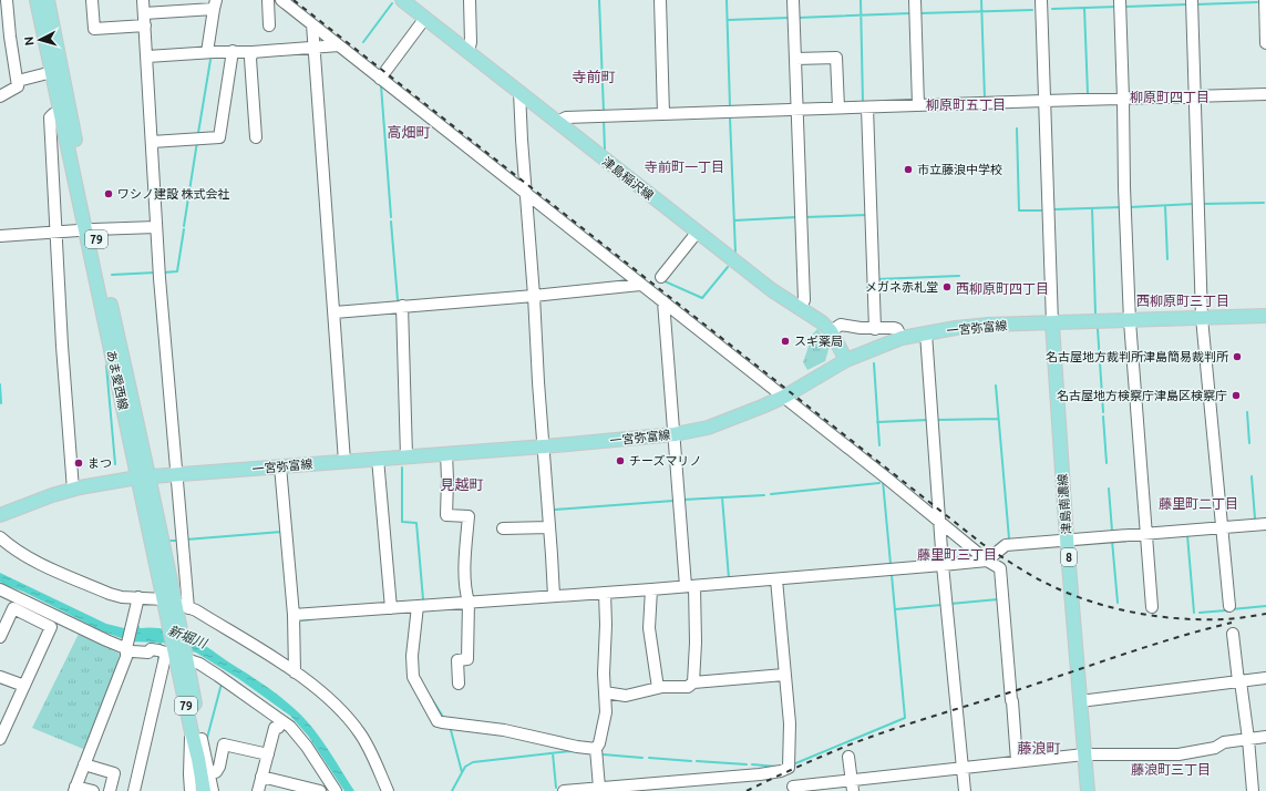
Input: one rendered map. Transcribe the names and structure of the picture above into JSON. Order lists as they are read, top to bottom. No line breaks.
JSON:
{"streets":{"main road":["津島稲沢線","79","一宮弥富線","あま愛西線","津島南濃線","8"]},"crossings":[["津島稲沢線","一宮弥富線"],["一宮弥富線","あま愛西線"],["一宮弥富線","津島南濃線"]],"districts":["寺前町","柳原町四丁目","柳原町五丁目","高畑町","寺前町一丁目","西柳原町四丁目","西柳原町三丁目","見越町","藤里町二丁目","藤里町三丁目","藤浪町","藤浪町三丁目"],"water":["新堀川"],"places":["市立藤浪中学校","ワシノ建設 株式会社","メガネ赤札堂","スギ薬局","名古屋地方裁判所津島簡易裁判所","名古屋地方検察庁津島区検察庁","チーズマリノ","まつ"],"north":"left"}
